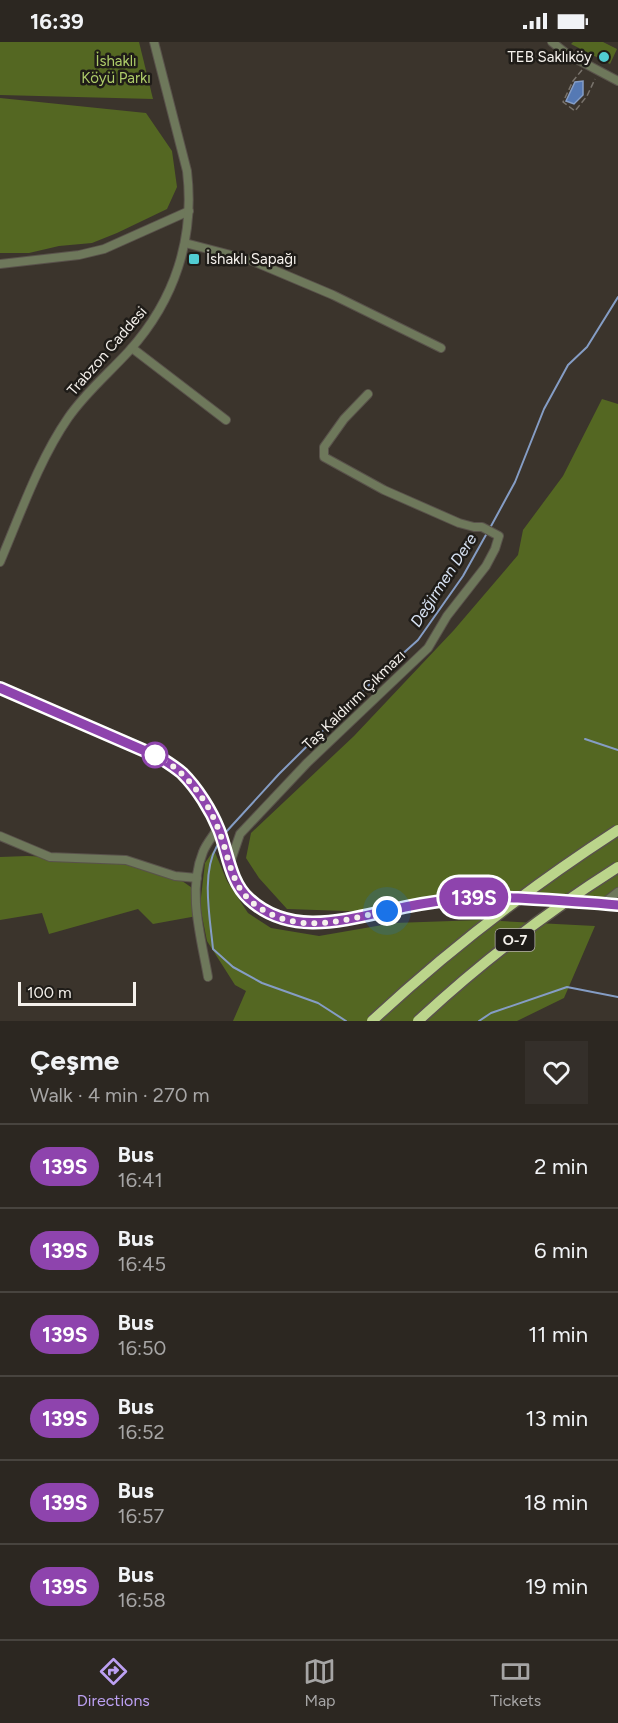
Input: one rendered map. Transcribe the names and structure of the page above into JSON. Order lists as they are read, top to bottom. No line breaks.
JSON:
{"streets":{"highway":["O-7"],"street":["Trabzon Caddesi","Taş Kaldırım Çıkmazı"]},"water":["Değirmen Dere"],"parks":["İshaklı Köyü Parkı"],"places":{"other":["TEB Saklıköy"],"transit":["İshaklı Sapağı"]},"lines":["bus line 139S"],"scale_bar":"100 m","page":{"status":"16:39","on_map":"139S","scale":"100 m","heading":["Çeşme","Walk · 4 min · 270 m"],"list":[{"mark":"139S","name":"Bus","note":"16:41","value":"2 min"},{"mark":"139S","name":"Bus","note":"16:45","value":"6 min"},{"mark":"139S","name":"Bus","note":"16:50","value":"11 min"},{"mark":"139S","name":"Bus","note":"16:52","value":"13 min"},{"mark":"139S","name":"Bus","note":"16:57","value":"18 min"},{"mark":"139S","name":"Bus","note":"16:58","value":"19 min"}],"tabs":["Directions","Map","Tickets"]}}
